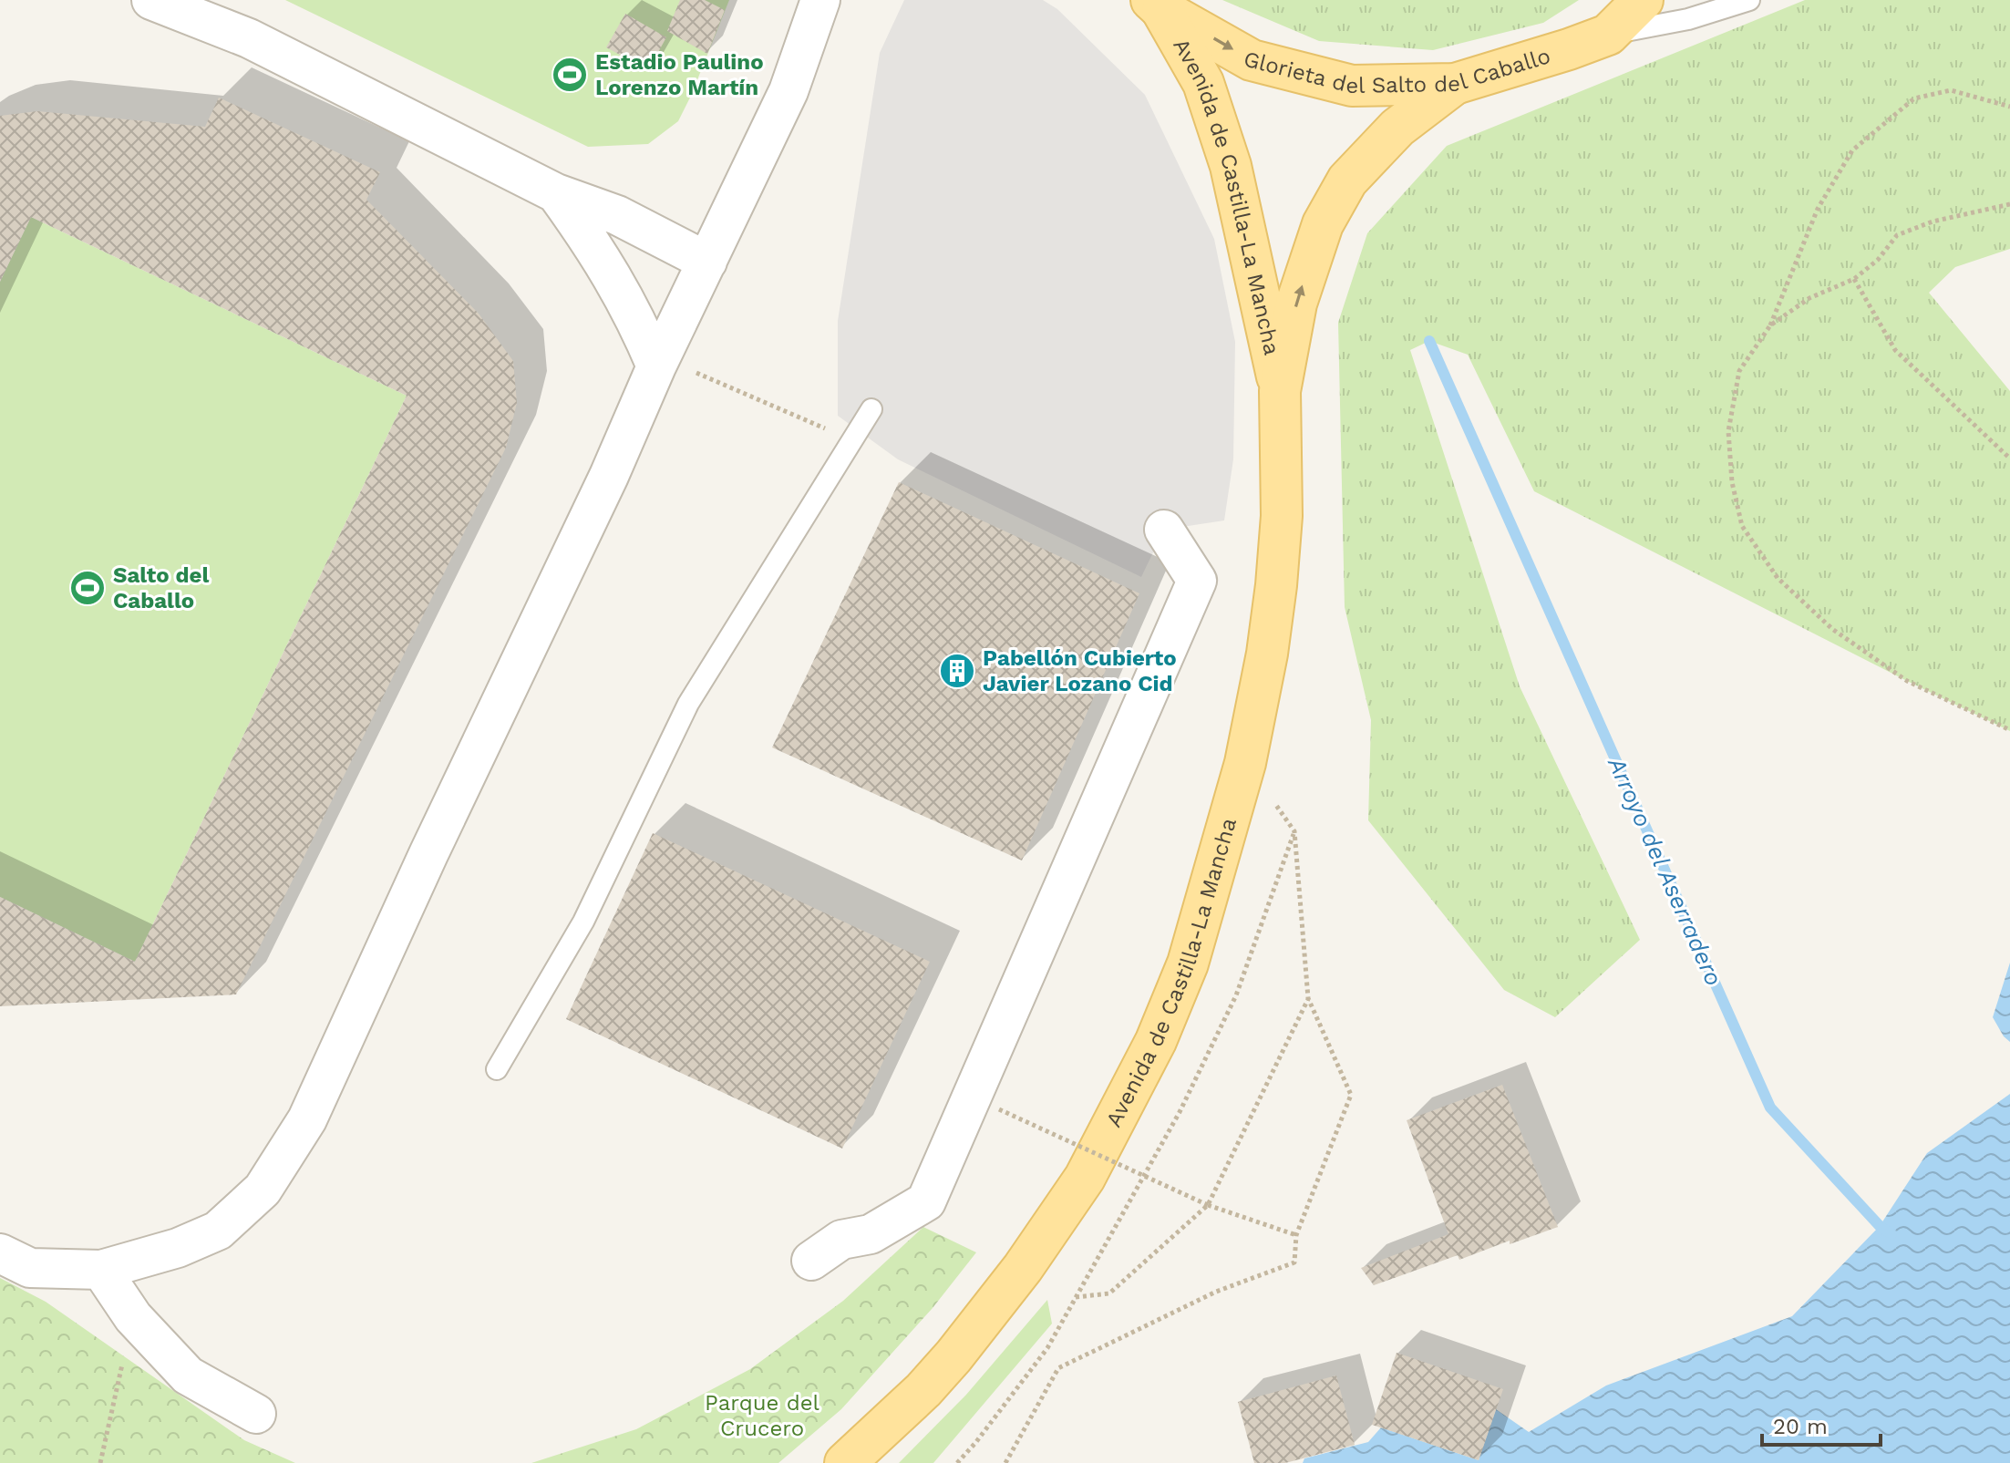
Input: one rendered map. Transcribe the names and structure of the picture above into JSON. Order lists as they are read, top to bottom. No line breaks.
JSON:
{"streets":{"main road":["Glorieta del Salto del Caballo","Avenida de Castilla-La Mancha"]},"crossings":[["Glorieta del Salto del Caballo","Avenida de Castilla-La Mancha"]],"one_way":["Glorieta del Salto del Caballo"],"water":["Arroyo del Aserradero"],"parks":["Parque del Crucero"],"places":{"sports":["Estadio Paulino Lorenzo Martín","Salto del Caballo"],"building":["Pabellón Cubierto Javier Lozano Cid"]},"scale_bar":"20 m"}
